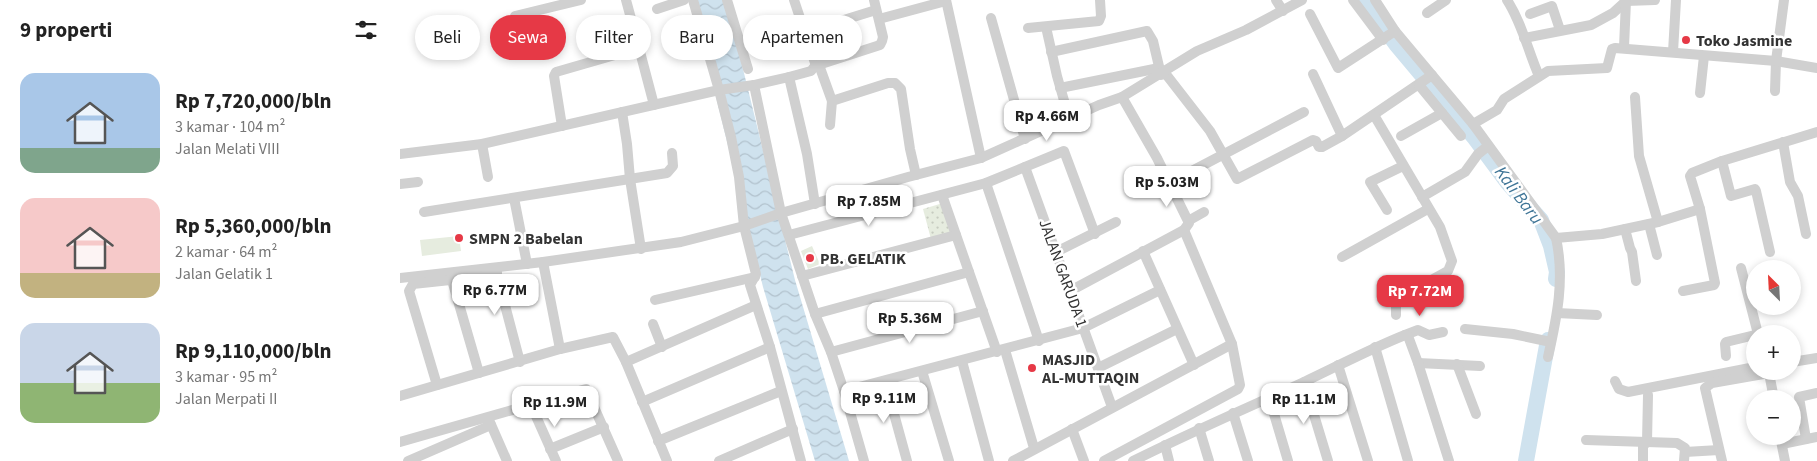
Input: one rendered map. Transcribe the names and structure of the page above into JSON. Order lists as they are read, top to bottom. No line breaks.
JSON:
{"streets":{"street":["JALAN GARUDA 1"]},"water":["Kali Baru"],"places":["Toko Jasmine","SMPN 2 Babelan","PB. GELATIK","MASJID AL-MUTTAQIN"],"north":"top left","page":{"heading":"9 properti","chip":["Beli","Sewa","Filter","Baru","Apartemen"],"list":[{"name":"Rp 7,720,000/bln","note":"3 kamar · 104 m² · Jalan Melati VIII"},{"name":"Rp 5,360,000/bln","note":"2 kamar · 64 m² · Jalan Gelatik 1"},{"name":"Rp 9,110,000/bln","note":"3 kamar · 95 m² · Jalan Merpati II"}],"price":["Rp 4.66M","Rp 5.03M","Rp 7.85M","Rp 6.77M","Rp 7.72M","Rp 5.36M","Rp 9.11M","Rp 11.1M","Rp 11.9M"],"map_buttons":["+","−"]}}
